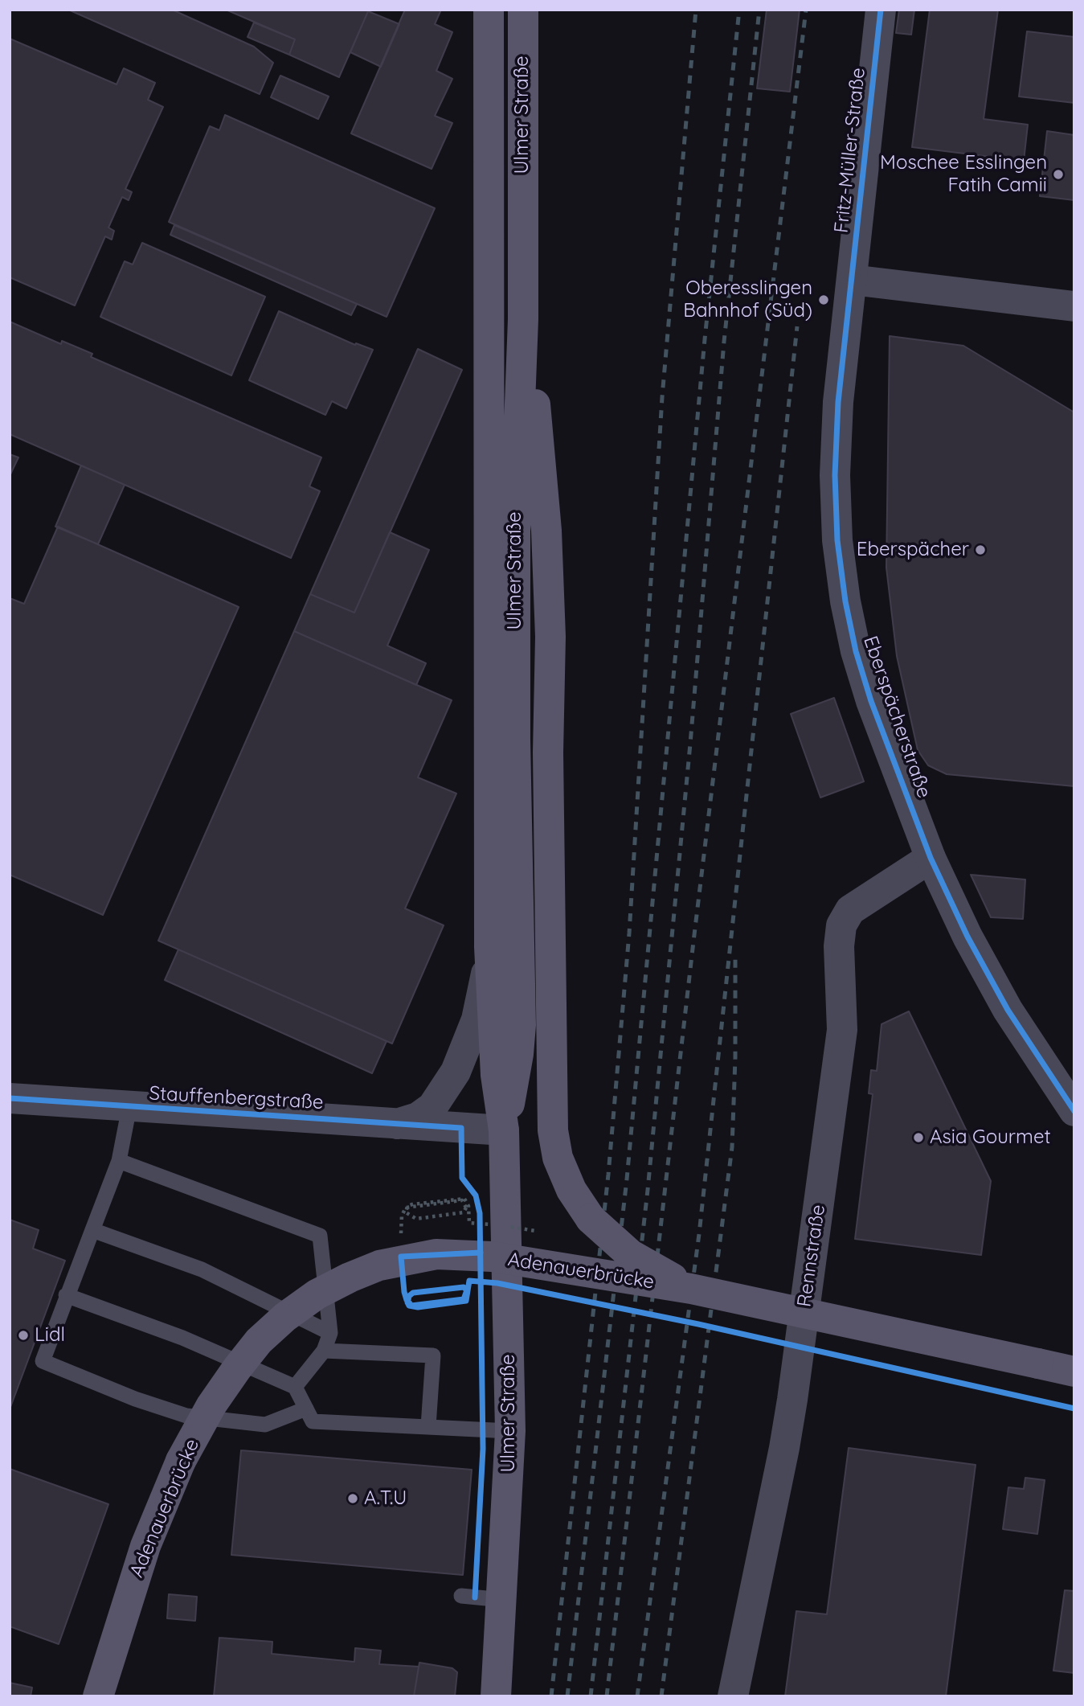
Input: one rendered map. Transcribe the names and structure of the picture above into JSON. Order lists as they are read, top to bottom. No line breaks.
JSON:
{"streets":{"main road":["Ulmer Straße","Adenauerbrücke"],"street":["Fritz-Müller-Straße","Eberspächerstraße","Stauffenbergstraße","Rennstraße"]},"crossings":[["Ulmer Straße","Stauffenbergstraße"],["Fritz-Müller-Straße","Eberspächerstraße"],["Eberspächerstraße","Rennstraße"]],"places":["Moschee Esslingen Fatih Camii","Oberesslingen Bahnhof (Süd)","Eberspächer","Asia Gourmet","Lidl","A.T.U"]}
